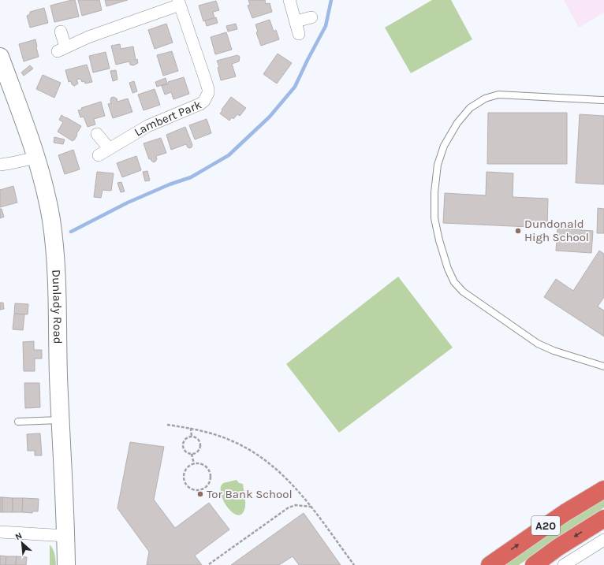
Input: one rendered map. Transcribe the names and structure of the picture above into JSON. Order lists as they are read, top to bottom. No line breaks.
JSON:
{"streets":{"highway":["A20"],"street":["Lambert Park","Dunlady Road"]},"places":["Dundonald High School","Tor Bank School"],"north":"top left"}
